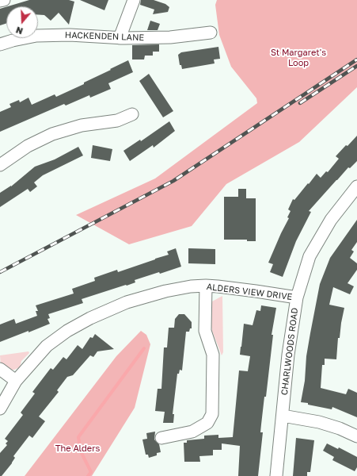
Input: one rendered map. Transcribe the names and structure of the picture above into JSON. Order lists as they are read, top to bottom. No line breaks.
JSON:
{"streets":{"street":["HACKENDEN LANE","ALDERS VIEW DRIVE","CHARLWOODS ROAD"]},"crossings":[["ALDERS VIEW DRIVE","CHARLWOODS ROAD"]],"parks":["St Margaret's Loop","The Alders"],"north":"bottom"}
